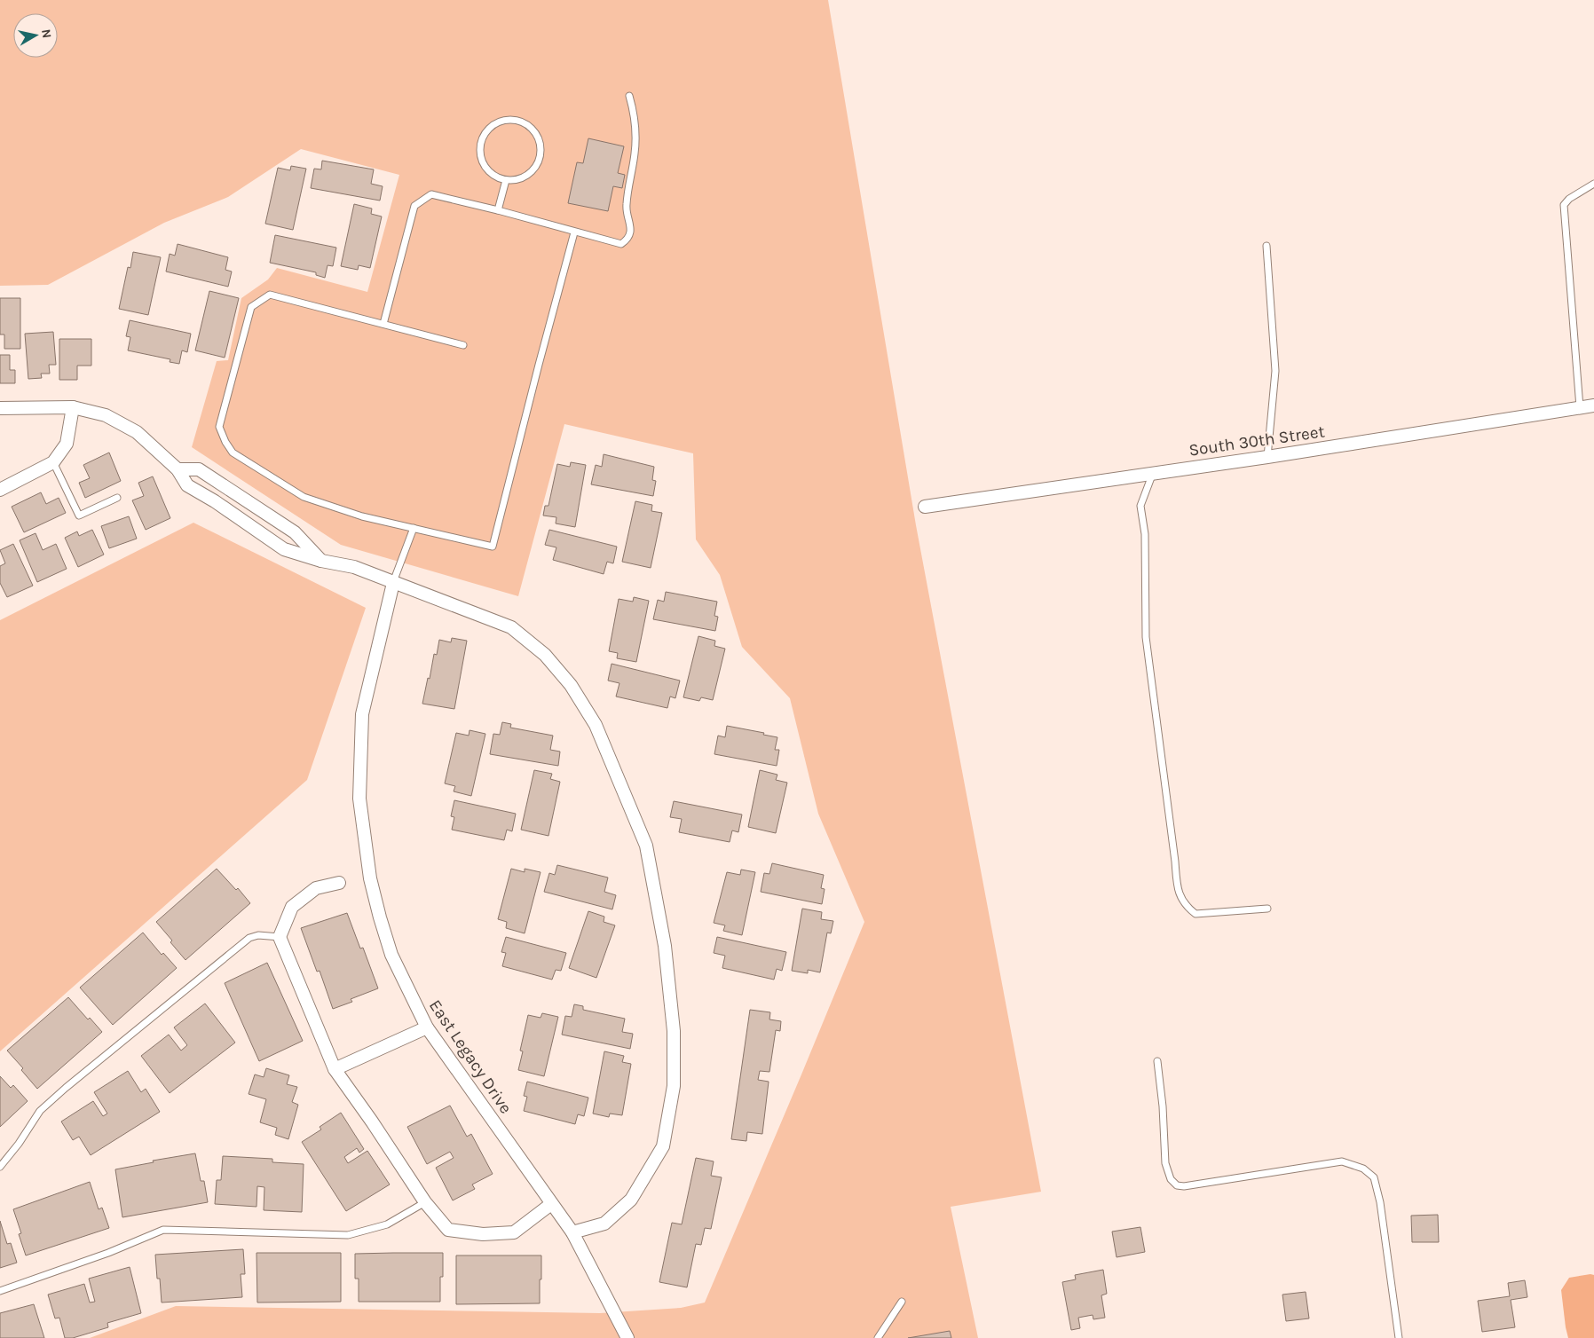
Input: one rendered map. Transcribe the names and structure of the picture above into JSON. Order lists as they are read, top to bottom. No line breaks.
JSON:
{"streets":{"street":["South 30th Street","East Legacy Drive"]},"north":"right"}
